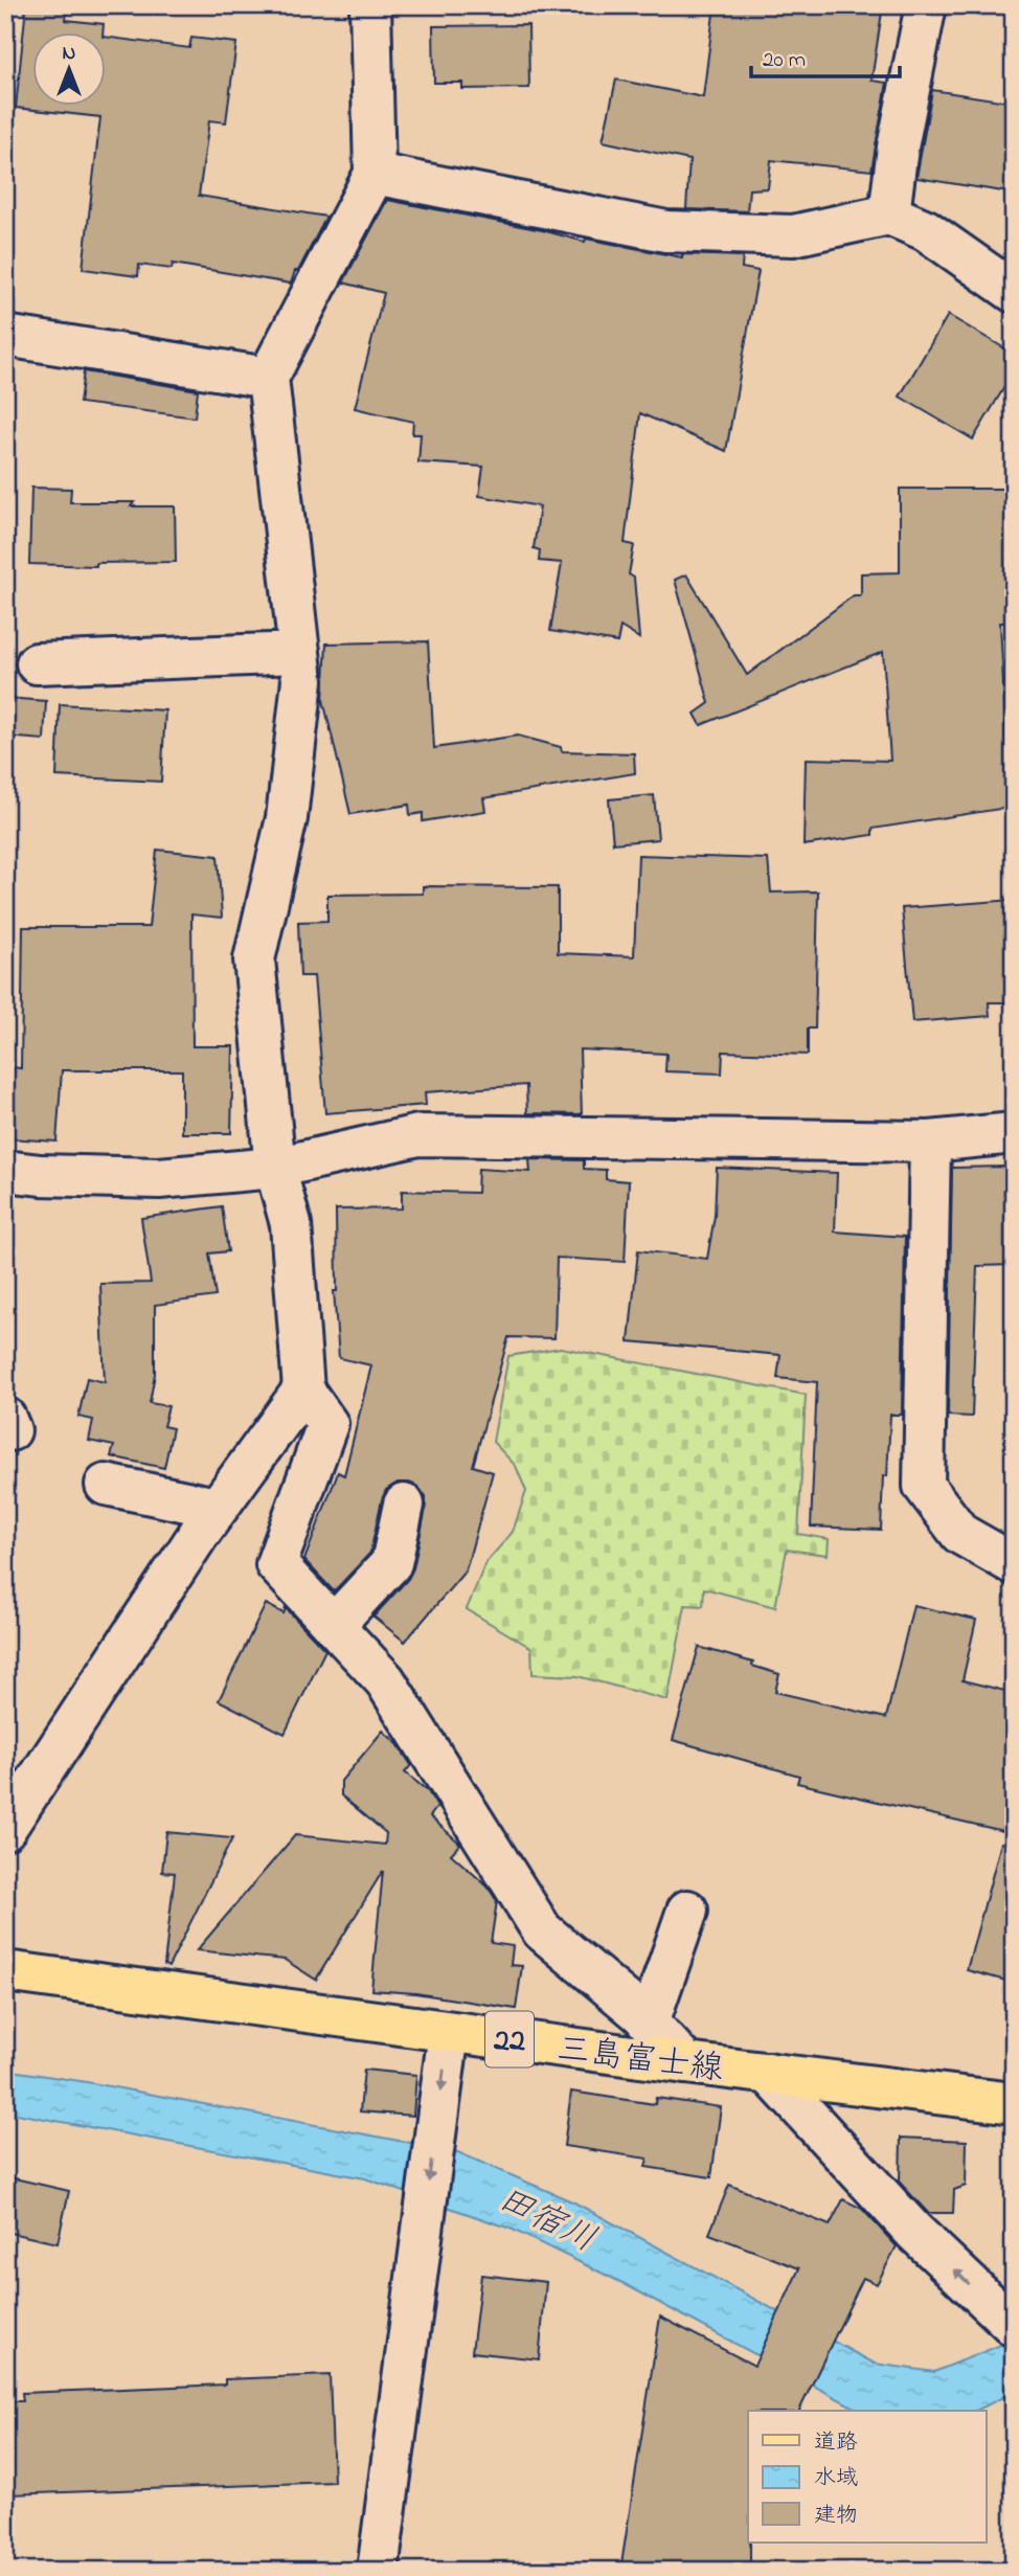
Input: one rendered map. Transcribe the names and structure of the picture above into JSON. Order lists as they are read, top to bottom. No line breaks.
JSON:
{"streets":{"main road":["22","三島富士線"]},"water":["田宿川"],"legend":["道路","水域","建物"],"scale_bar":"20 m","north":"top"}
